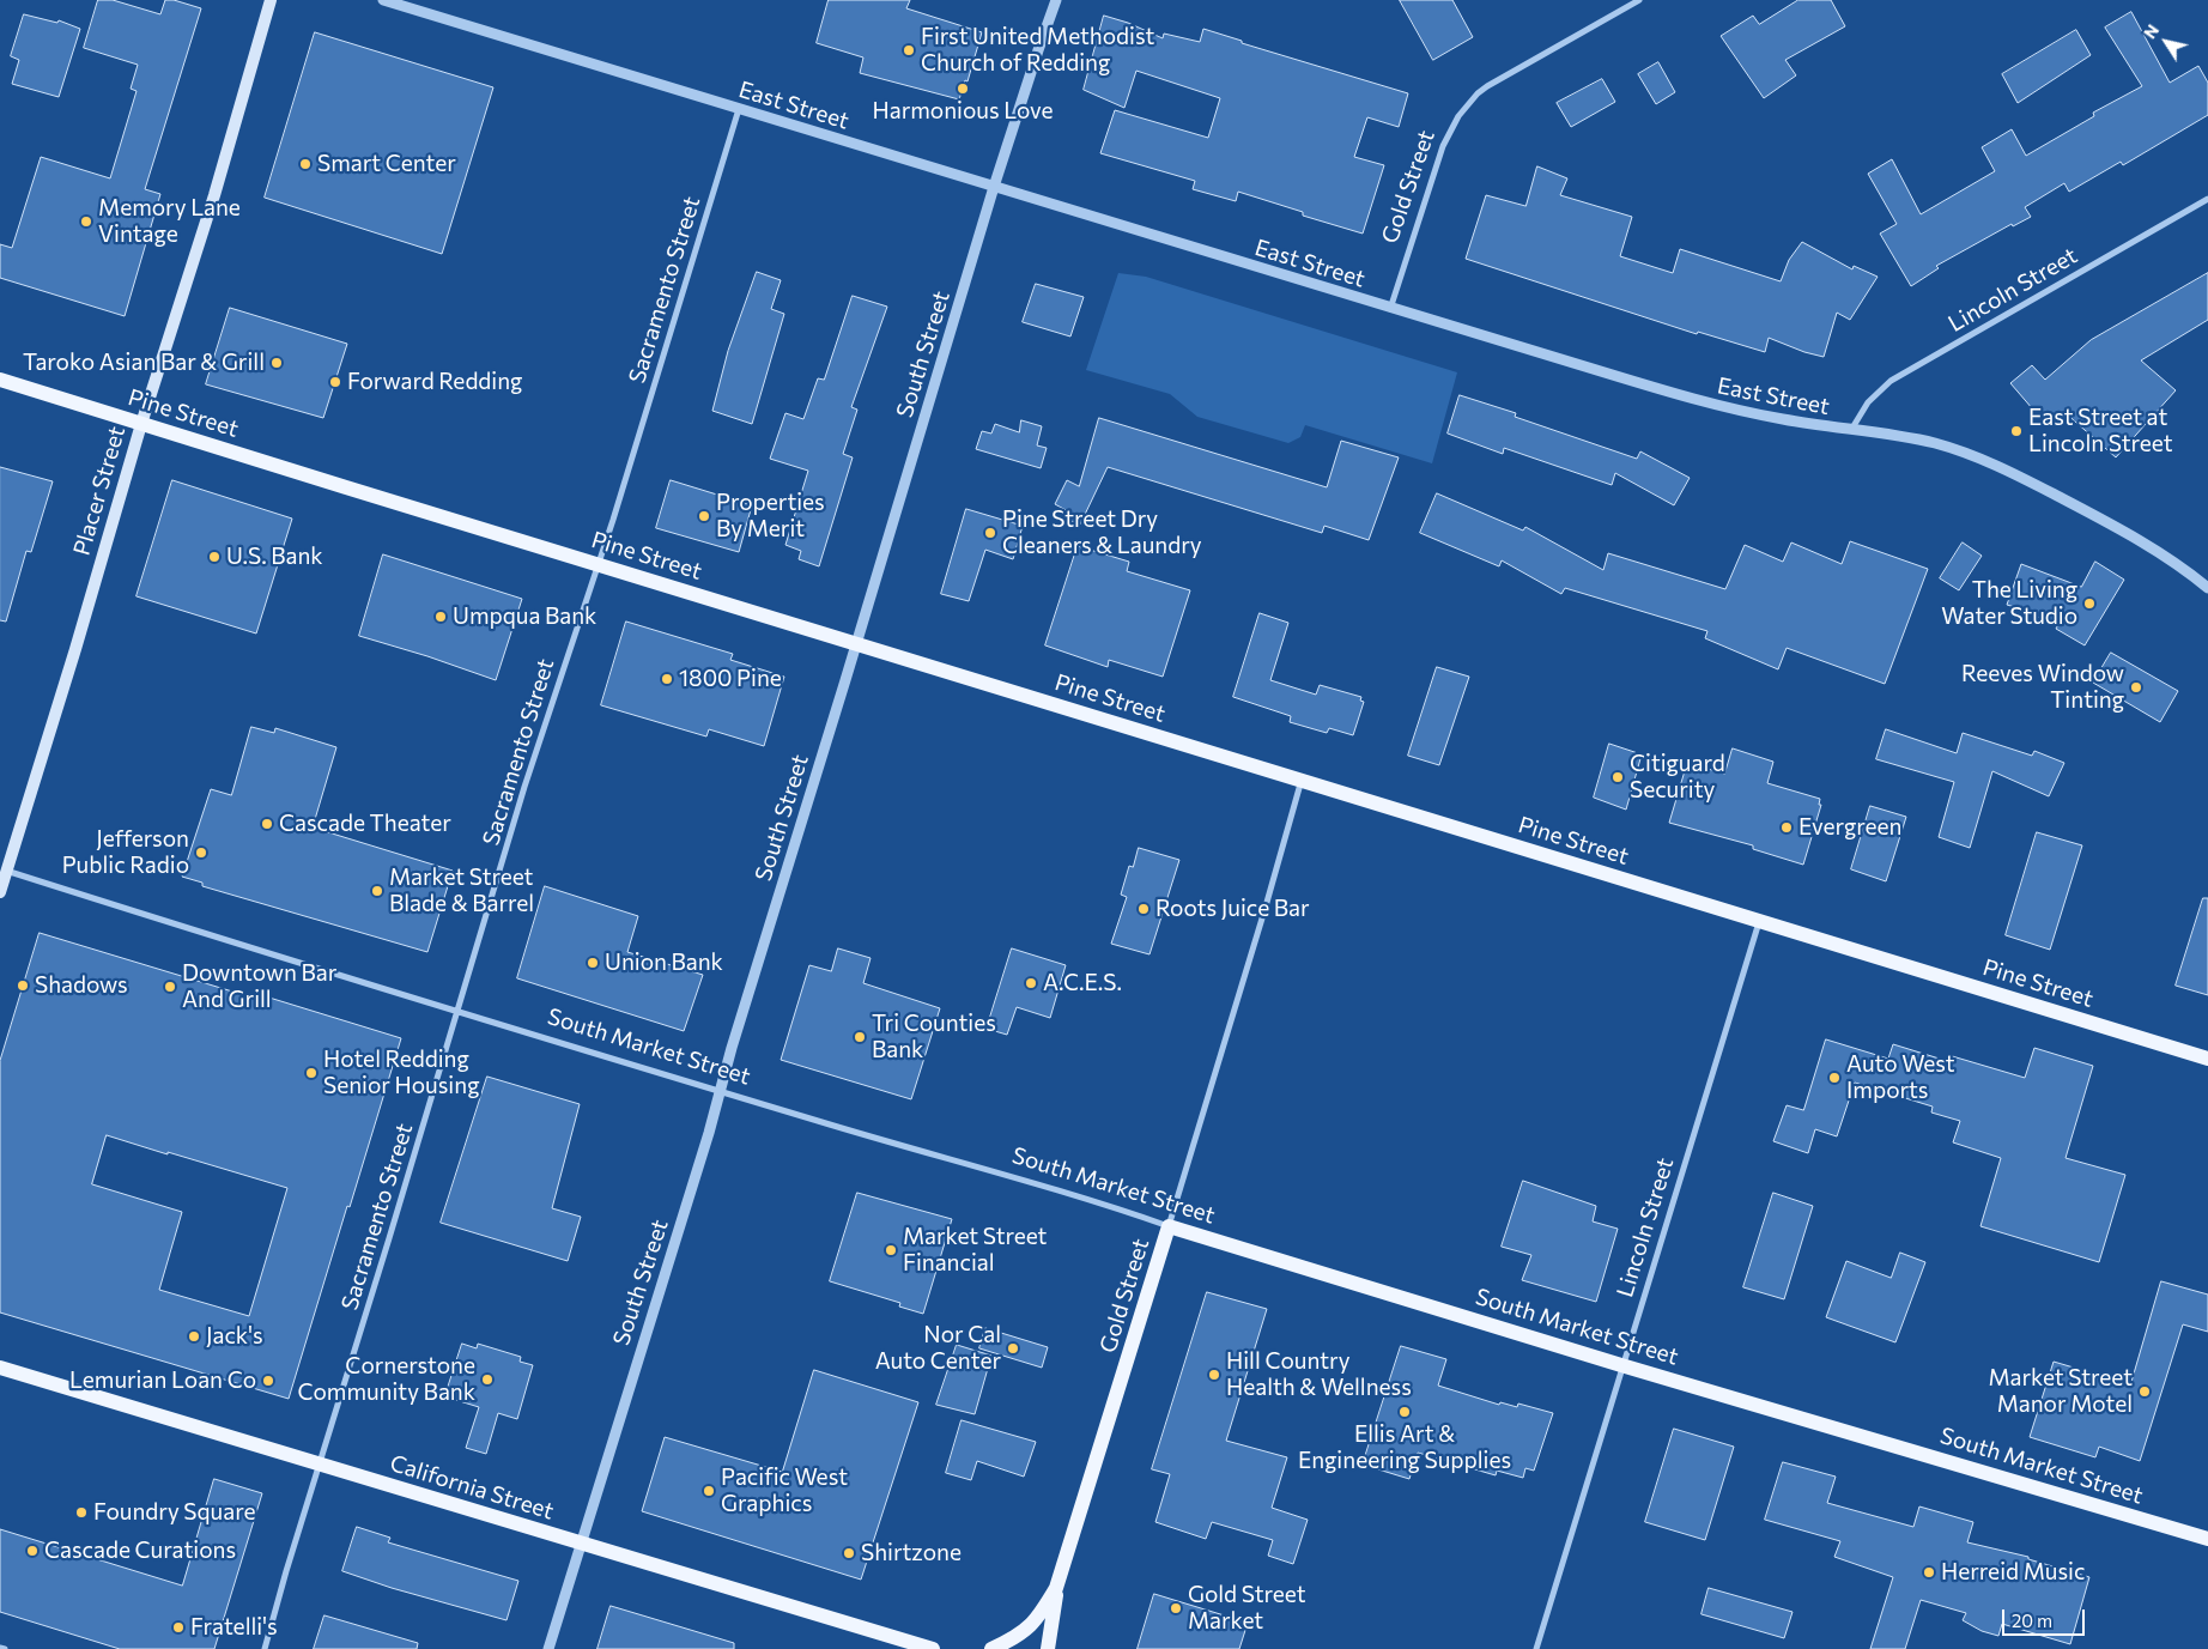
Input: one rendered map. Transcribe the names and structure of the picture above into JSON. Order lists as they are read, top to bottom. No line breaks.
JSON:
{"streets":{"main road":["Gold Street","Pine Street","Placer Street","South Market Street","California Street"],"street":["East Street","Sacramento Street","Lincoln Street","South Street"]},"crossings":[["East Street","Gold Street"],["East Street","Sacramento Street"],["East Street","Lincoln Street"],["East Street","South Street"],["Gold Street","Pine Street"],["Gold Street","South Market Street"],["Sacramento Street","Pine Street"],["Sacramento Street","South Market Street"],["Sacramento Street","California Street"],["Lincoln Street","Pine Street"],["Lincoln Street","South Market Street"],["South Street","Pine Street"],["South Street","South Market Street"],["South Street","California Street"],["Pine Street","Placer Street"],["Placer Street","South Market Street"]],"places":["First United Methodist Church of Redding","Harmonious Love","Smart Center","Memory Lane Vintage","Taroko Asian Bar & Grill","Forward Redding","East Street at Lincoln Street","Properties By Merit","Pine Street Dry Cleaners & Laundry","U.S. Bank","The Living Water Studio","Umpqua Bank","1800 Pine","Reeves Window Tinting","Citiguard Security","Cascade Theater","Evergreen","Jefferson Public Radio","Market Street Blade & Barrel","Roots Juice Bar","Union Bank","A.C.E.S.","Shadows","Downtown Bar And Grill","Tri Counties Bank","Hotel Redding Senior Housing","Auto West Imports","Market Street Financial","Jack's","Nor Cal Auto Center","Hill Country Health & Wellness","Cornerstone Community Bank","Lemurian Loan Co","Market Street Manor Motel","Ellis Art & Engineering Supplies","Pacific West Graphics","Foundry Square","Cascade Curations","Shirtzone","Herreid Music","Gold Street Market","Fratelli's"],"scale_bar":"20 m","north":"top left"}
